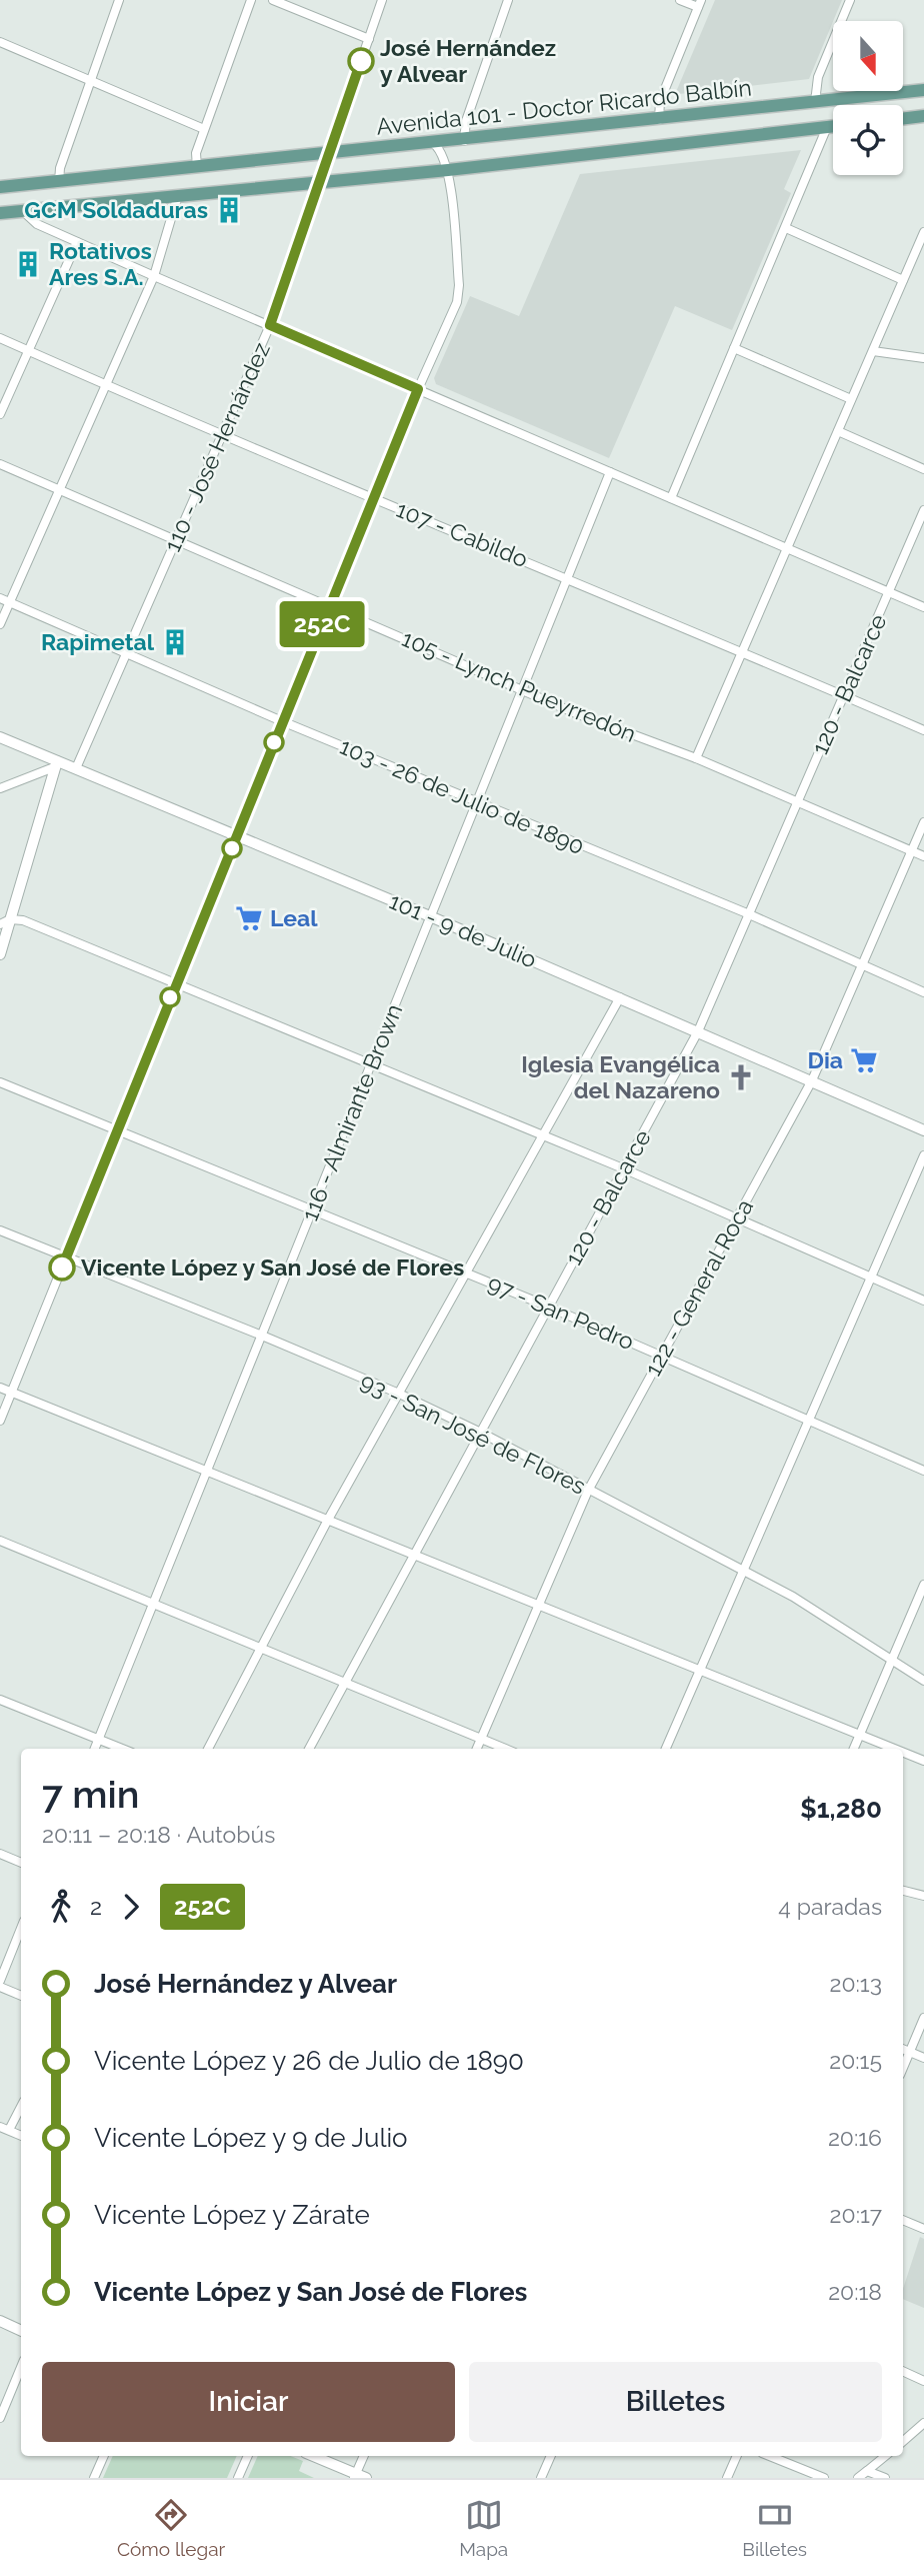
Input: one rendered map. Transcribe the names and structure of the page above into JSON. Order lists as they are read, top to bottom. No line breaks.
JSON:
{"streets":{"main road":["Avenida 101 - Doctor Ricardo Balbín"],"street":["110 - José Hernández","107 - Cabildo","120 - Balcarce","105 - Lynch Pueyrredón","103 - 26 de Julio de 1890","101 - 9 de Julio","116 - Almirante Brown","122 - General Roca","97 - San Pedro","93 - San José de Flores"]},"crossings":[["Avenida 101 - Doctor Ricardo Balbín","110 - José Hernández"],["110 - José Hernández","107 - Cabildo"],["110 - José Hernández","105 - Lynch Pueyrredón"],["110 - José Hernández","103 - 26 de Julio de 1890"],["110 - José Hernández","101 - 9 de Julio"],["107 - Cabildo","120 - Balcarce"],["107 - Cabildo","116 - Almirante Brown"],["120 - Balcarce","105 - Lynch Pueyrredón"],["120 - Balcarce","103 - 26 de Julio de 1890"],["120 - Balcarce","101 - 9 de Julio"],["120 - Balcarce","97 - San Pedro"],["120 - Balcarce","93 - San José de Flores"],["105 - Lynch Pueyrredón","116 - Almirante Brown"],["105 - Lynch Pueyrredón","122 - General Roca"],["103 - 26 de Julio de 1890","116 - Almirante Brown"],["103 - 26 de Julio de 1890","122 - General Roca"],["101 - 9 de Julio","116 - Almirante Brown"],["101 - 9 de Julio","122 - General Roca"],["116 - Almirante Brown","97 - San Pedro"],["116 - Almirante Brown","93 - San José de Flores"],["122 - General Roca","97 - San Pedro"],["122 - General Roca","93 - San José de Flores"]],"places":{"other":["José Hernández y Alvear","Vicente López y San José de Flores"],"building":["GCM Soldaduras","Rotativos Ares S.A.","Rapimetal"],"supermarket":["Leal","Dia"],"church":["Iglesia Evangélica del Nazareno"]},"lines":["bus line 252C"],"north":"bottom","page":{"on_map":"252C","heading":["7 min","20:11 – 20:18 · Autobús","$1,280"],"legs":["2","252C","4 paradas"],"list":[{"name":"José Hernández y Alvear","value":"20:13"},{"name":"Vicente López y 26 de Julio de 1890","value":"20:15"},{"name":"Vicente López y 9 de Julio","value":"20:16"},{"name":"Vicente López y Zárate","value":"20:17"},{"name":"Vicente López y San José de Flores","value":"20:18"}],"buttons":["Iniciar","Billetes"],"tabs":["Cómo llegar","Mapa","Billetes"]}}
